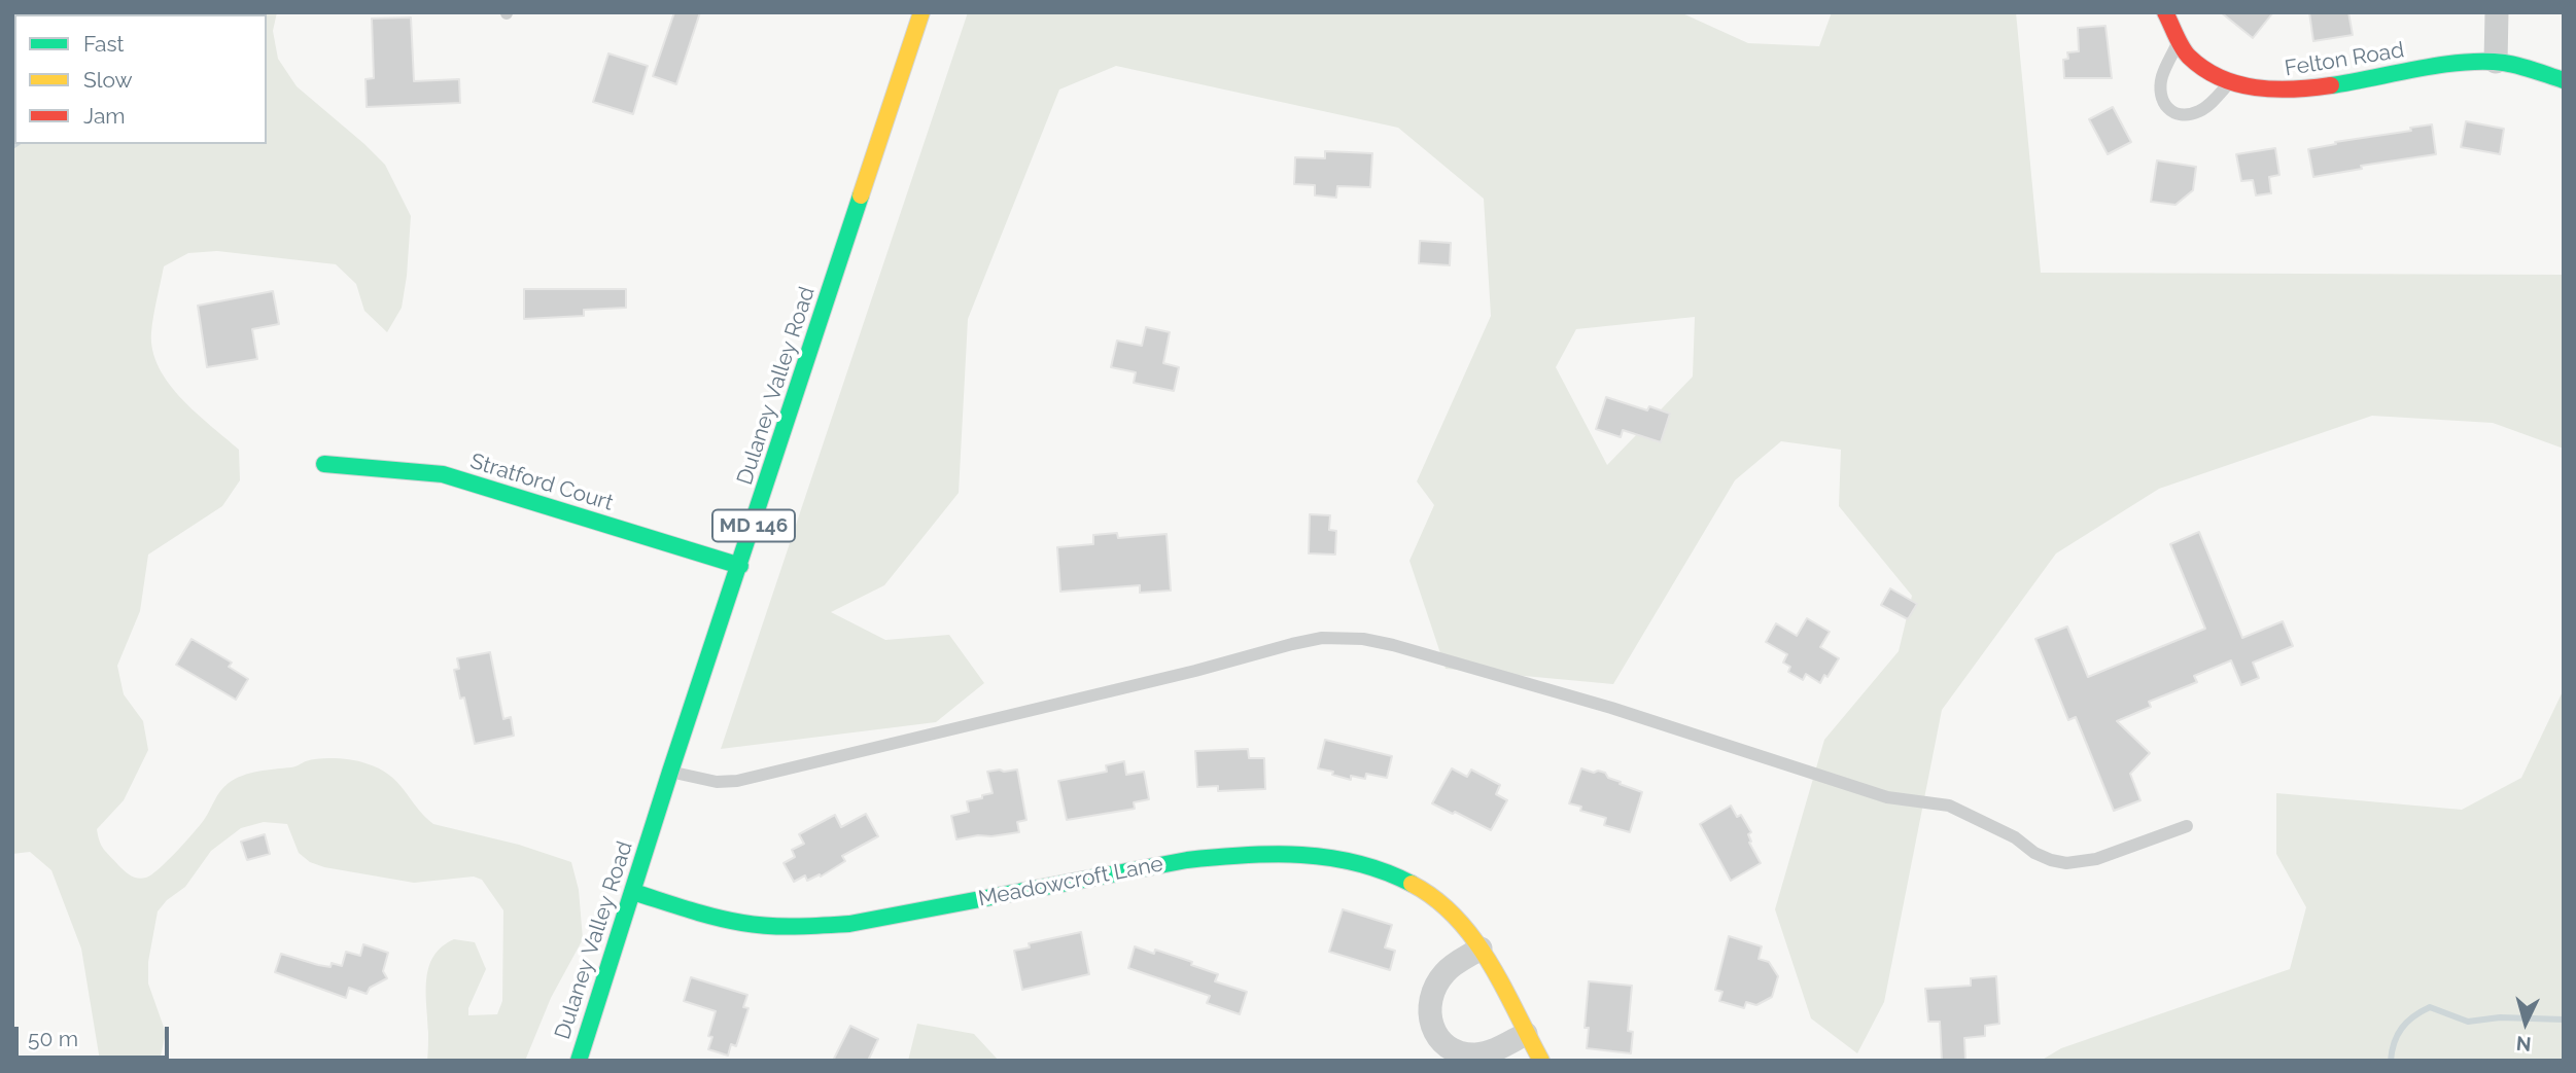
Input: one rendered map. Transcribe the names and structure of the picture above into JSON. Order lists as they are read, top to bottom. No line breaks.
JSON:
{"streets":{"street":["Felton Road","Dulaney Valley Road","Stratford Court","MD 146","Meadowcroft Lane"]},"crossings":[["Dulaney Valley Road","Stratford Court"],["Dulaney Valley Road","Meadowcroft Lane"]],"legend":["Fast","Slow","Jam"],"scale_bar":"50 m","north":"bottom"}
